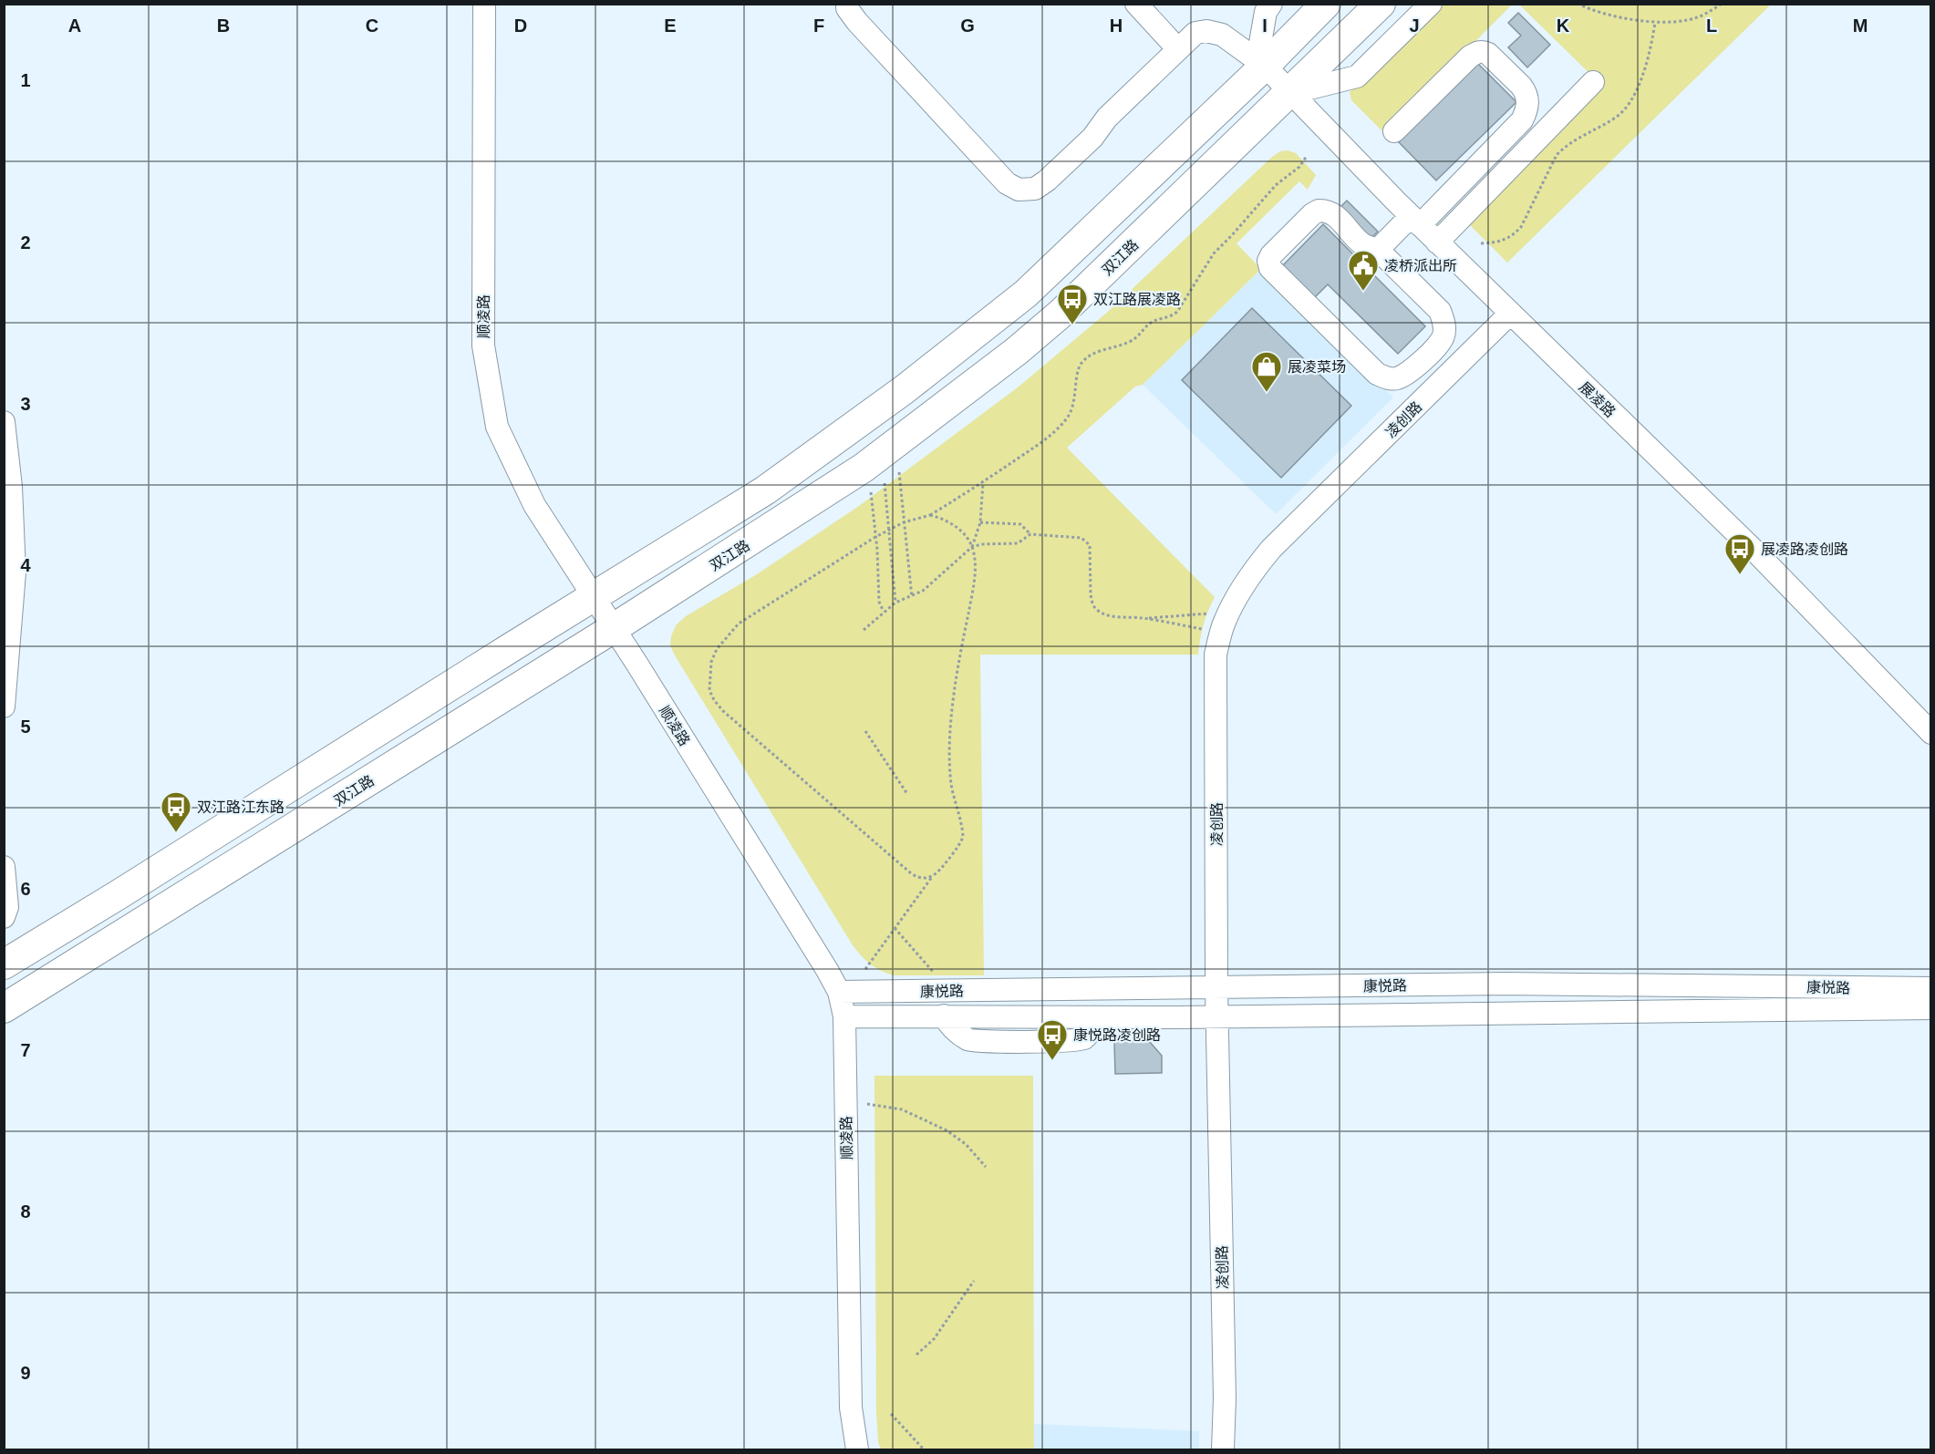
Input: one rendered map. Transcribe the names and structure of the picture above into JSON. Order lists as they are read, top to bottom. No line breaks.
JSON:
{"streets":{"main road":["双江路"],"street":["顺凌路","展凌路","凌创路","康悦路"]},"crossings":[["双江路","顺凌路"],["双江路","展凌路"],["顺凌路","康悦路"],["展凌路","凌创路"],["凌创路","康悦路"]],"places":{"public building":["凌桥派出所"],"bus stop":["双江路展凌路","展凌路凌创路","双江路江东路","康悦路凌创路"],"shop":["展凌菜场"]},"grid":{"columns":["A","B","C","D","E","F","G","H","I","J","K","L","M"],"rows":["1","2","3","4","5","6","7","8","9"]}}
